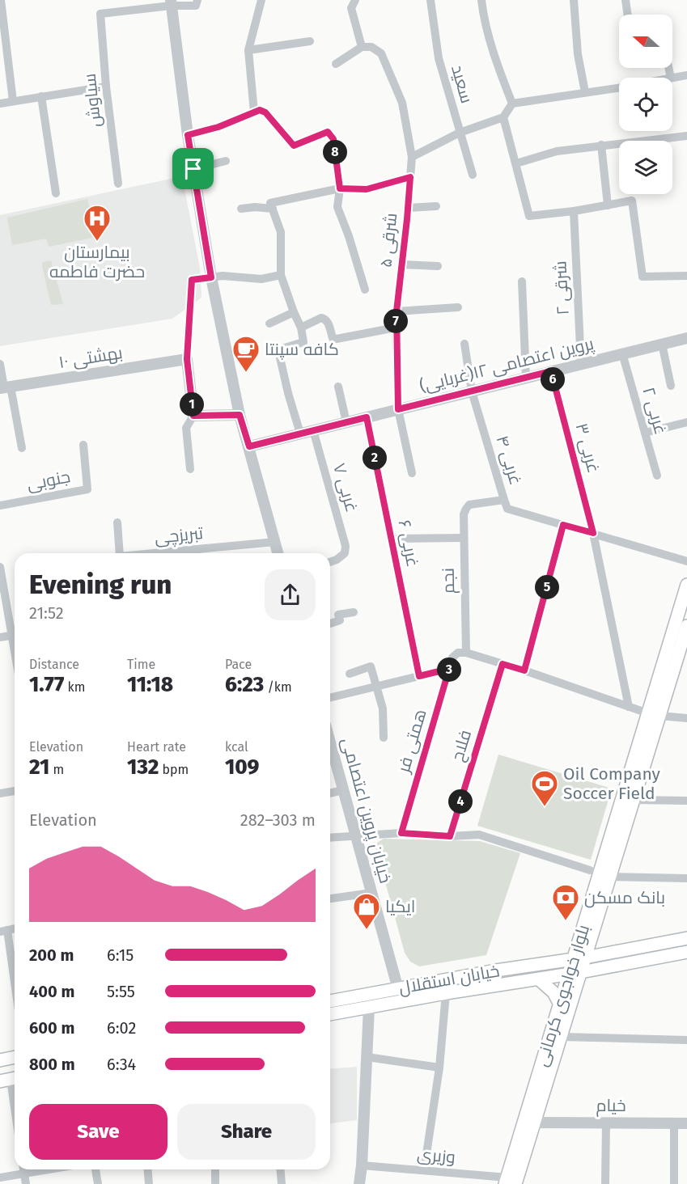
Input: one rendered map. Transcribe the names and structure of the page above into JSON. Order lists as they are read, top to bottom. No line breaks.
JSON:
{"streets":{"main road":["خیابان استقلال","بلوار خواجوی کرمانی"],"street":["سعید","سیاوش","شرقی ۵","شرقی ۲","بهشتی ۱۰","پروین اعتصامی ۱۲(غربایی)","غربی ۲","غربی ۳","غربی ۴","جنوبی","غربی ۷","تبریزچی","غربی ۶","نجم","همتی فر","فلاح","خیابان پروین اعتصامی","خیام","وزیری"]},"crossings":[["شرقی ۵","پروین اعتصامی ۱۲(غربایی)"],["شرقی ۲","پروین اعتصامی ۱۲(غربایی)"],["پروین اعتصامی ۱۲(غربایی)","غربی ۲"],["پروین اعتصامی ۱۲(غربایی)","غربی ۳"],["پروین اعتصامی ۱۲(غربایی)","غربی ۴"],["پروین اعتصامی ۱۲(غربایی)","غربی ۷"],["پروین اعتصامی ۱۲(غربایی)","غربی ۶"],["غربی ۴","نجم"],["نجم","همتی فر"],["خیابان پروین اعتصامی","خیابان استقلال"],["خیابان استقلال","بلوار خواجوی کرمانی"],["بلوار خواجوی کرمانی","خیام"],["بلوار خواجوی کرمانی","وزیری"]],"places":{"hospital":["بیمارستان حضرت فاطمه"],"cafe":["کافه سپنتا"],"sports":["Oil Company Soccer Field"],"bank":["بانک مسکن"],"shop":["ایکیا"]},"north":"left","page":{"pins":["8","7","6","1","2","5","3","4"],"heading":["Evening run","21:52"],"stats":[["Distance","1.77 km"],["Time","11:18"],["Pace","6:23 /km"],["Elevation","21 m"],["Heart rate","132 bpm"],["kcal","109"]],"chart":["Elevation","282–303 m"],"list":[{"name":"200 m","note":"6:15"},{"name":"400 m","note":"5:55"},{"name":"600 m","note":"6:02"},{"name":"800 m","note":"6:34"}],"buttons":["Save","Share"]}}
